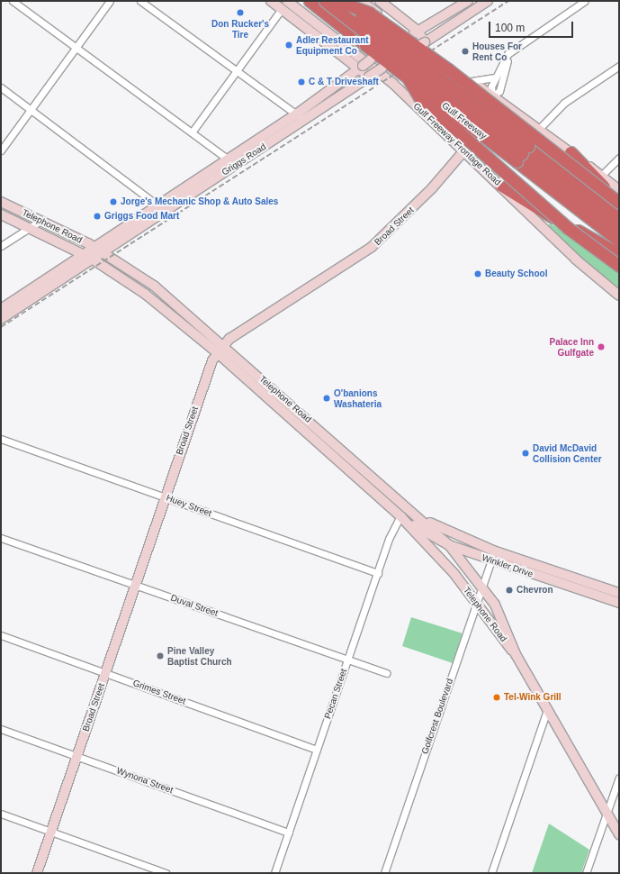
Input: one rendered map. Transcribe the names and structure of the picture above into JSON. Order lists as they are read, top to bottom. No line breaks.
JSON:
{"streets":{"highway":["Gulf Freeway"],"main road":["Gulf Freeway Frontage Road","Griggs Road","Telephone Road","Broad Street","Winkler Drive"],"street":["Huey Street","Duval Street","Grimes Street","Pecan Street","Golfcrest Boulevard","Wynona Street"]},"crossings":[["Gulf Freeway Frontage Road","Broad Street"],["Griggs Road","Telephone Road"],["Telephone Road","Broad Street"],["Telephone Road","Winkler Drive"],["Telephone Road","Pecan Street"],["Telephone Road","Golfcrest Boulevard"],["Broad Street","Huey Street"],["Broad Street","Duval Street"],["Broad Street","Grimes Street"],["Broad Street","Wynona Street"],["Huey Street","Pecan Street"],["Winkler Drive","Pecan Street"],["Winkler Drive","Golfcrest Boulevard"],["Duval Street","Pecan Street"],["Grimes Street","Pecan Street"],["Pecan Street","Wynona Street"]],"places":["Don Rucker's Tire","Adler Restaurant Equipment Co","Houses For Rent Co","C & T Driveshaft","Jorge's Mechanic Shop & Auto Sales","Griggs Food Mart","Beauty School","Palace Inn Gulfgate","O'banions Washateria","David McDavid Collision Center","Chevron","Pine Valley Baptist Church","Tel-Wink Grill"],"scale_bar":"100 m"}
